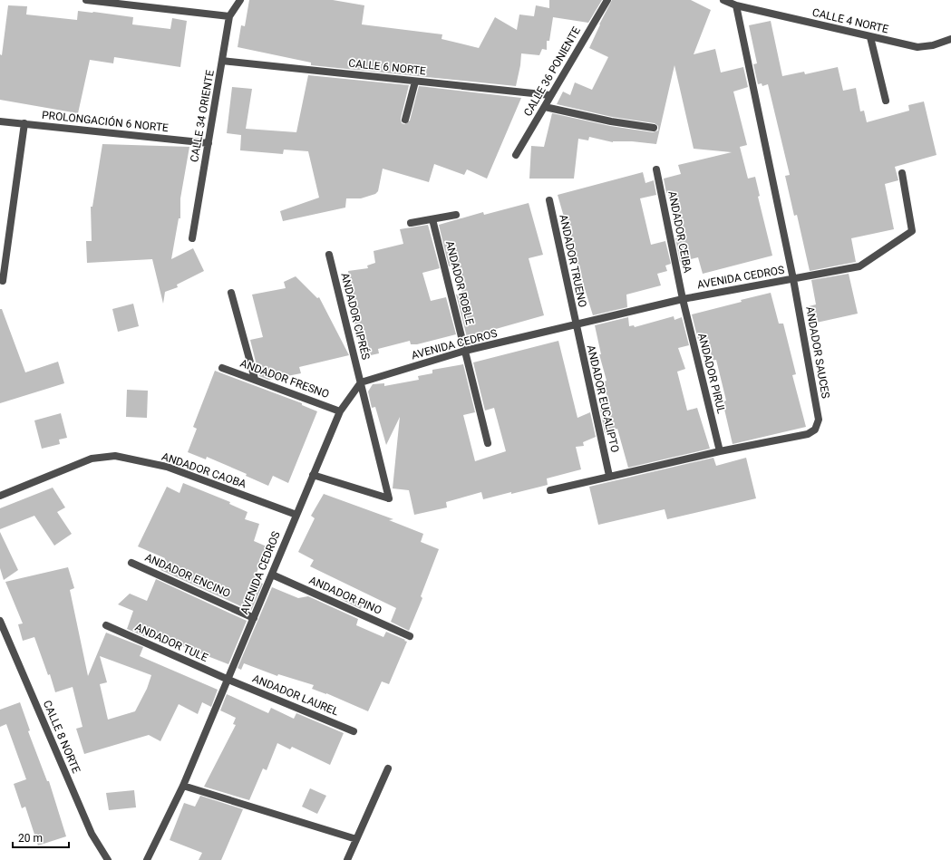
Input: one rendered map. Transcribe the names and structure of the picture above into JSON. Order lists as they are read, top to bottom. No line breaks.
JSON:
{"streets":{"street":["CALLE 4 NORTE","CALLE 6 NORTE","CALLE 36 PONIENTE","CALLE 34 ORIENTE","PROLONGACIÓN 6 NORTE","ANDADOR CEIBA","ANDADOR TRUENO","AVENIDA CEDROS","ANDADOR ROBLE","ANDADOR CIPRÉS","ANDADOR SAUCES","ANDADOR PIRUL","ANDADOR FRESNO","ANDADOR EUCALIPTO","ANDADOR CAOBA","ANDADOR ENCINO","ANDADOR PINO","ANDADOR TULE","ANDADOR LAUREL","CALLE 8 NORTE"]},"crossings":[["CALLE 4 NORTE","AVENIDA CEDROS"],["CALLE 6 NORTE","CALLE 36 PONIENTE"],["CALLE 6 NORTE","CALLE 34 ORIENTE"],["CALLE 34 ORIENTE","PROLONGACIÓN 6 NORTE"],["ANDADOR CEIBA","AVENIDA CEDROS"],["ANDADOR CEIBA","ANDADOR PIRUL"],["ANDADOR TRUENO","AVENIDA CEDROS"],["ANDADOR TRUENO","ANDADOR EUCALIPTO"],["AVENIDA CEDROS","ANDADOR ROBLE"],["AVENIDA CEDROS","ANDADOR CIPRÉS"],["AVENIDA CEDROS","ANDADOR SAUCES"],["AVENIDA CEDROS","ANDADOR PIRUL"],["AVENIDA CEDROS","ANDADOR FRESNO"],["AVENIDA CEDROS","ANDADOR EUCALIPTO"],["AVENIDA CEDROS","ANDADOR CAOBA"],["AVENIDA CEDROS","ANDADOR ENCINO"],["AVENIDA CEDROS","ANDADOR PINO"],["AVENIDA CEDROS","ANDADOR TULE"],["AVENIDA CEDROS","ANDADOR LAUREL"],["ANDADOR SAUCES","ANDADOR PIRUL"],["ANDADOR TULE","ANDADOR LAUREL"]],"scale_bar":"20 m"}
